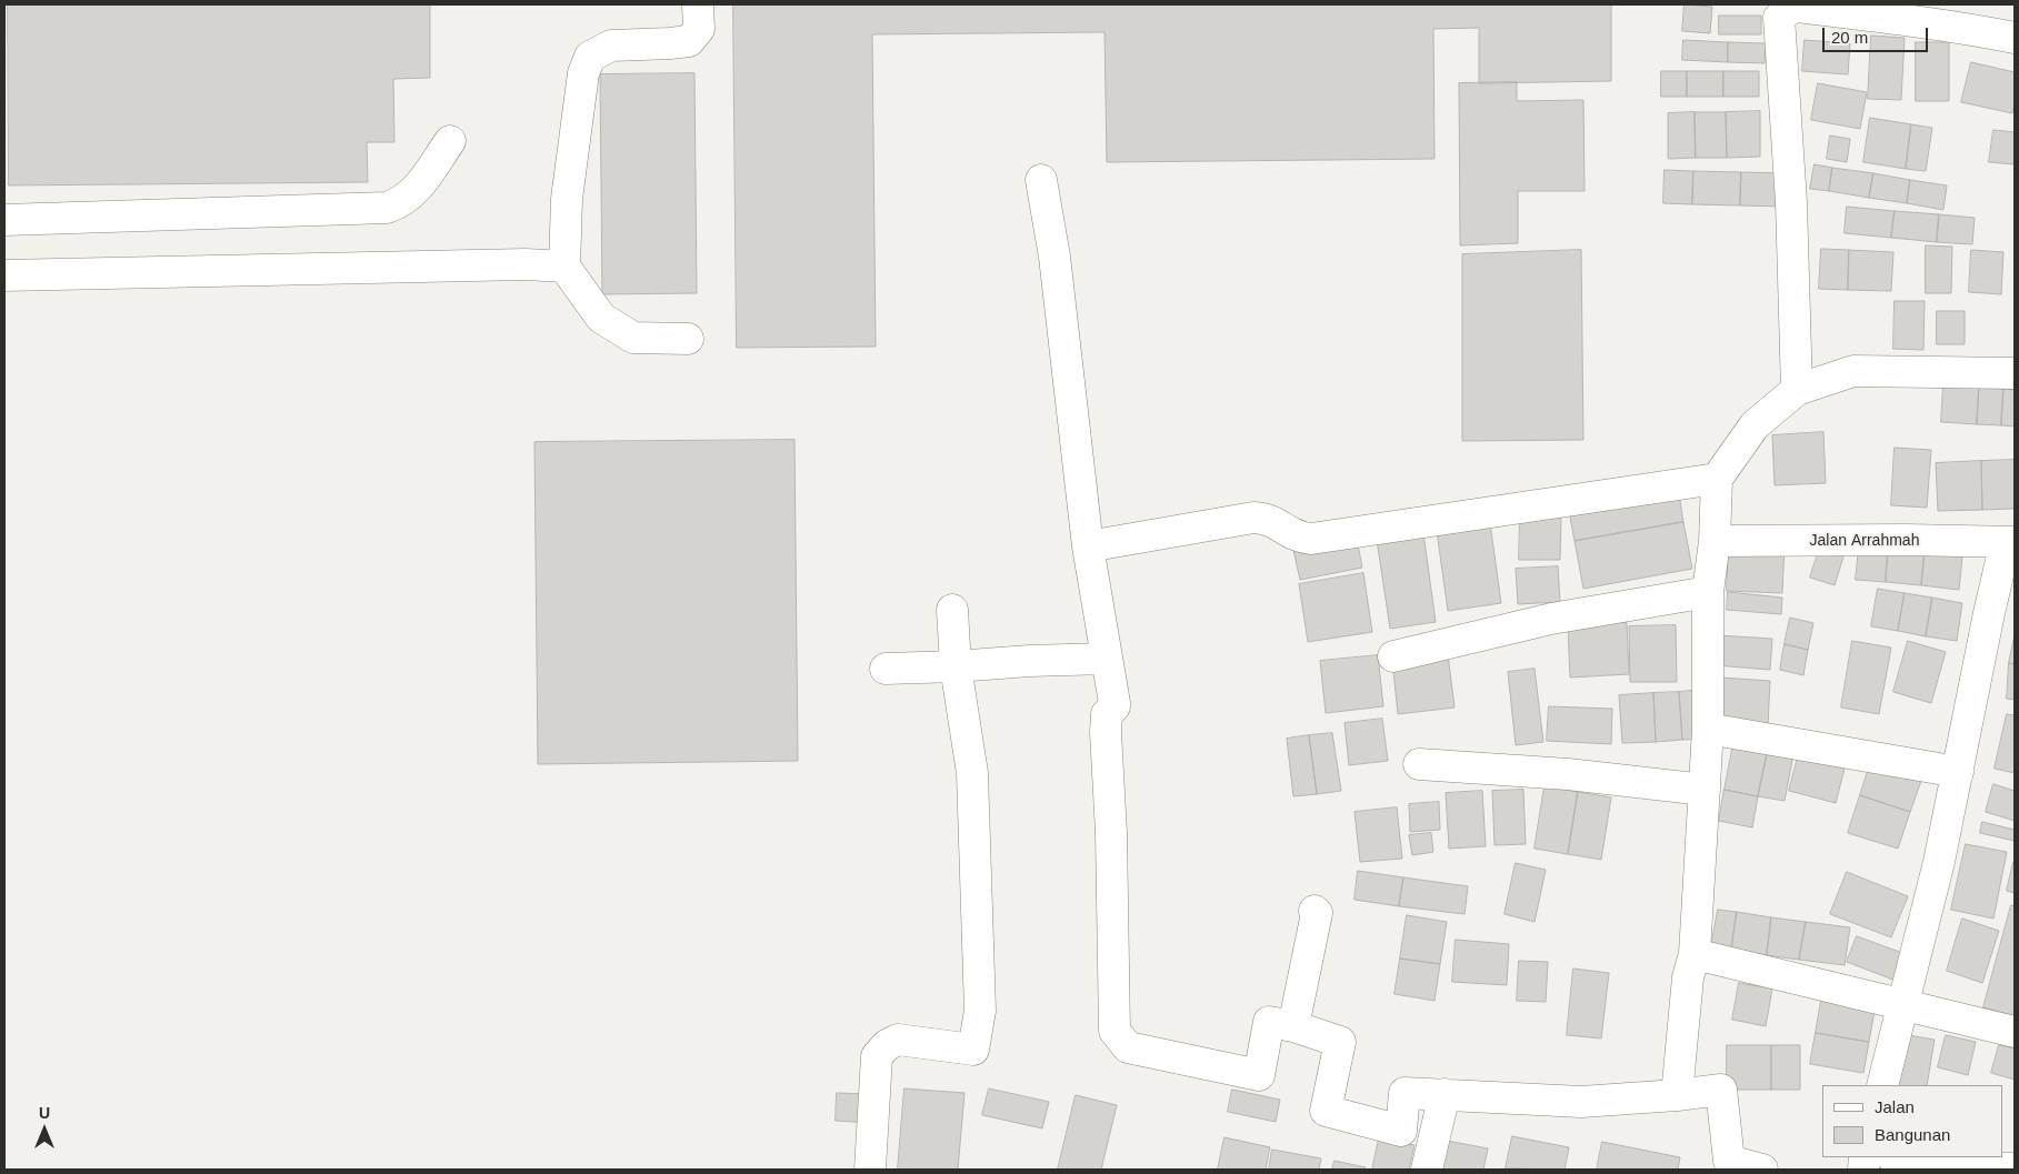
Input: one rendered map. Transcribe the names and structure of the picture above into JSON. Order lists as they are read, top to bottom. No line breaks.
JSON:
{"streets":{"street":["Jalan Arrahmah"]},"legend":["Jalan","Bangunan"],"scale_bar":"20 m","north":"top"}
